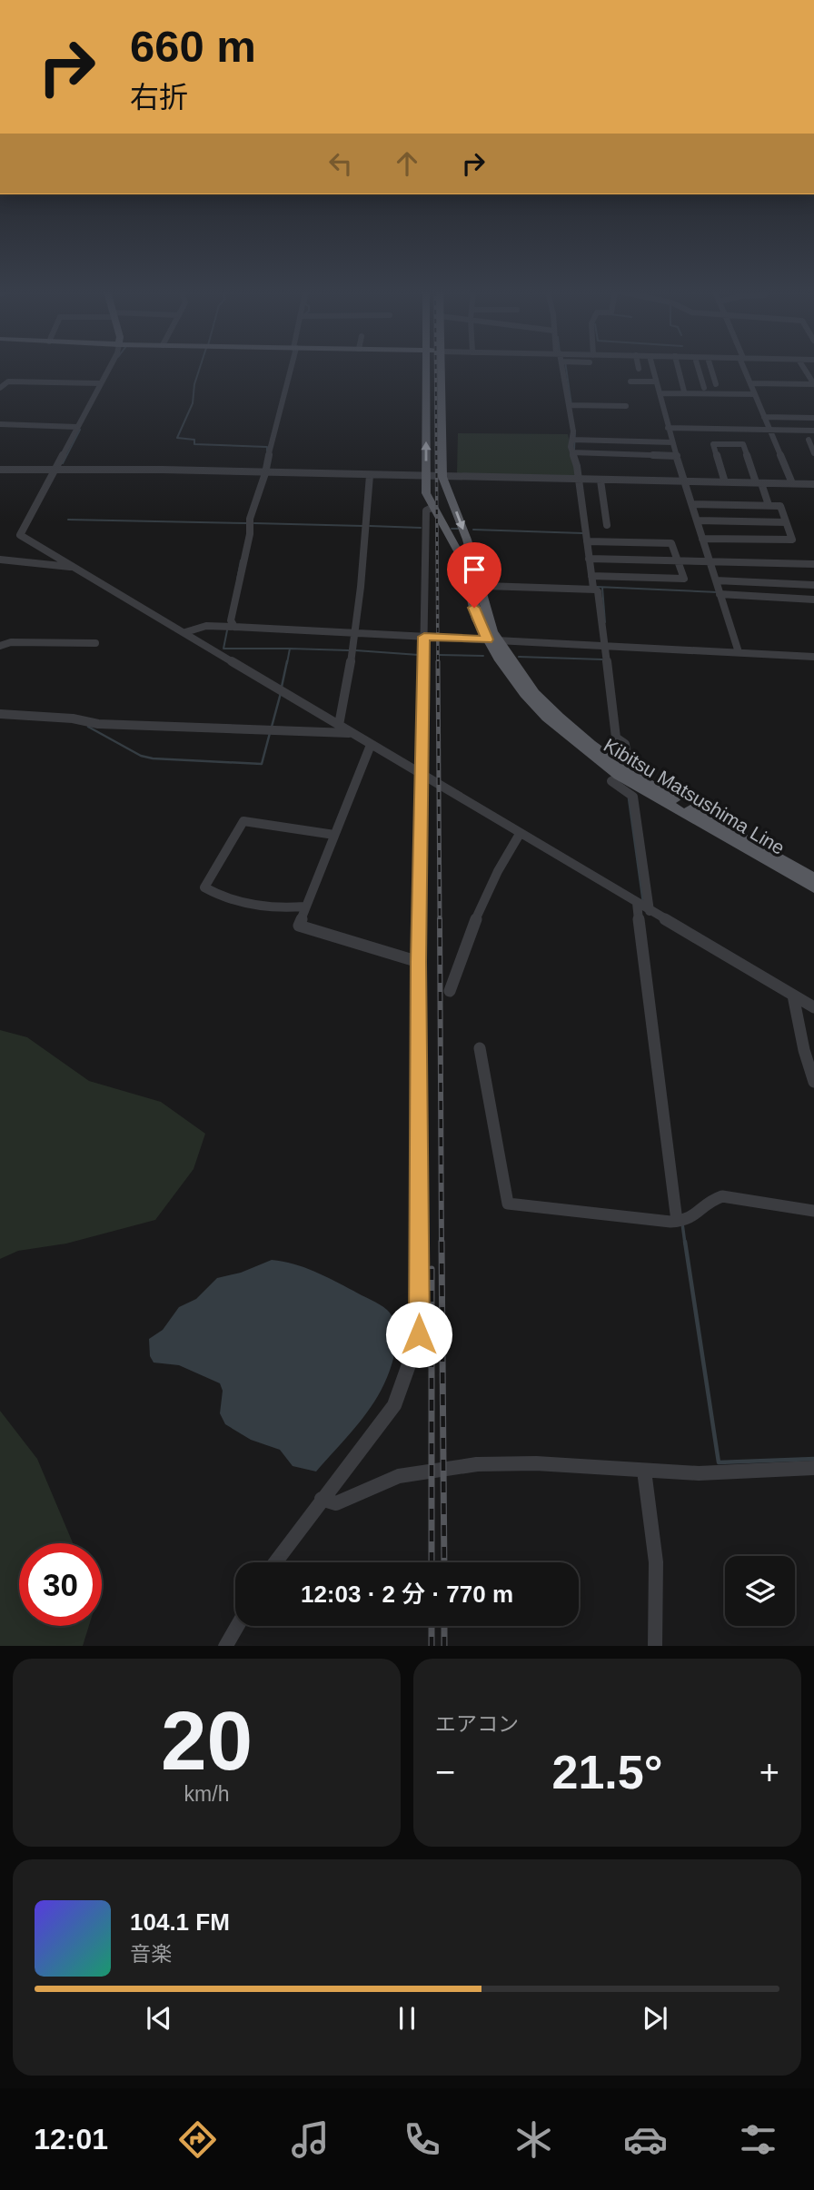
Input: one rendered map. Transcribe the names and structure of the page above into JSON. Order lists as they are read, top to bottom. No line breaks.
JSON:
{"streets":{"main road":["Kibitsu Matsushima Line"]},"page":{"turn":["660 m","右折"],"limit":"30","trip":"12:03 · 2 分 · 770 m","tile":[["20","km/h"],"エアコン"],"heat":["−","21.5°","+"],"song":["104.1 FM","音楽"],"tabs":"12:01"}}
